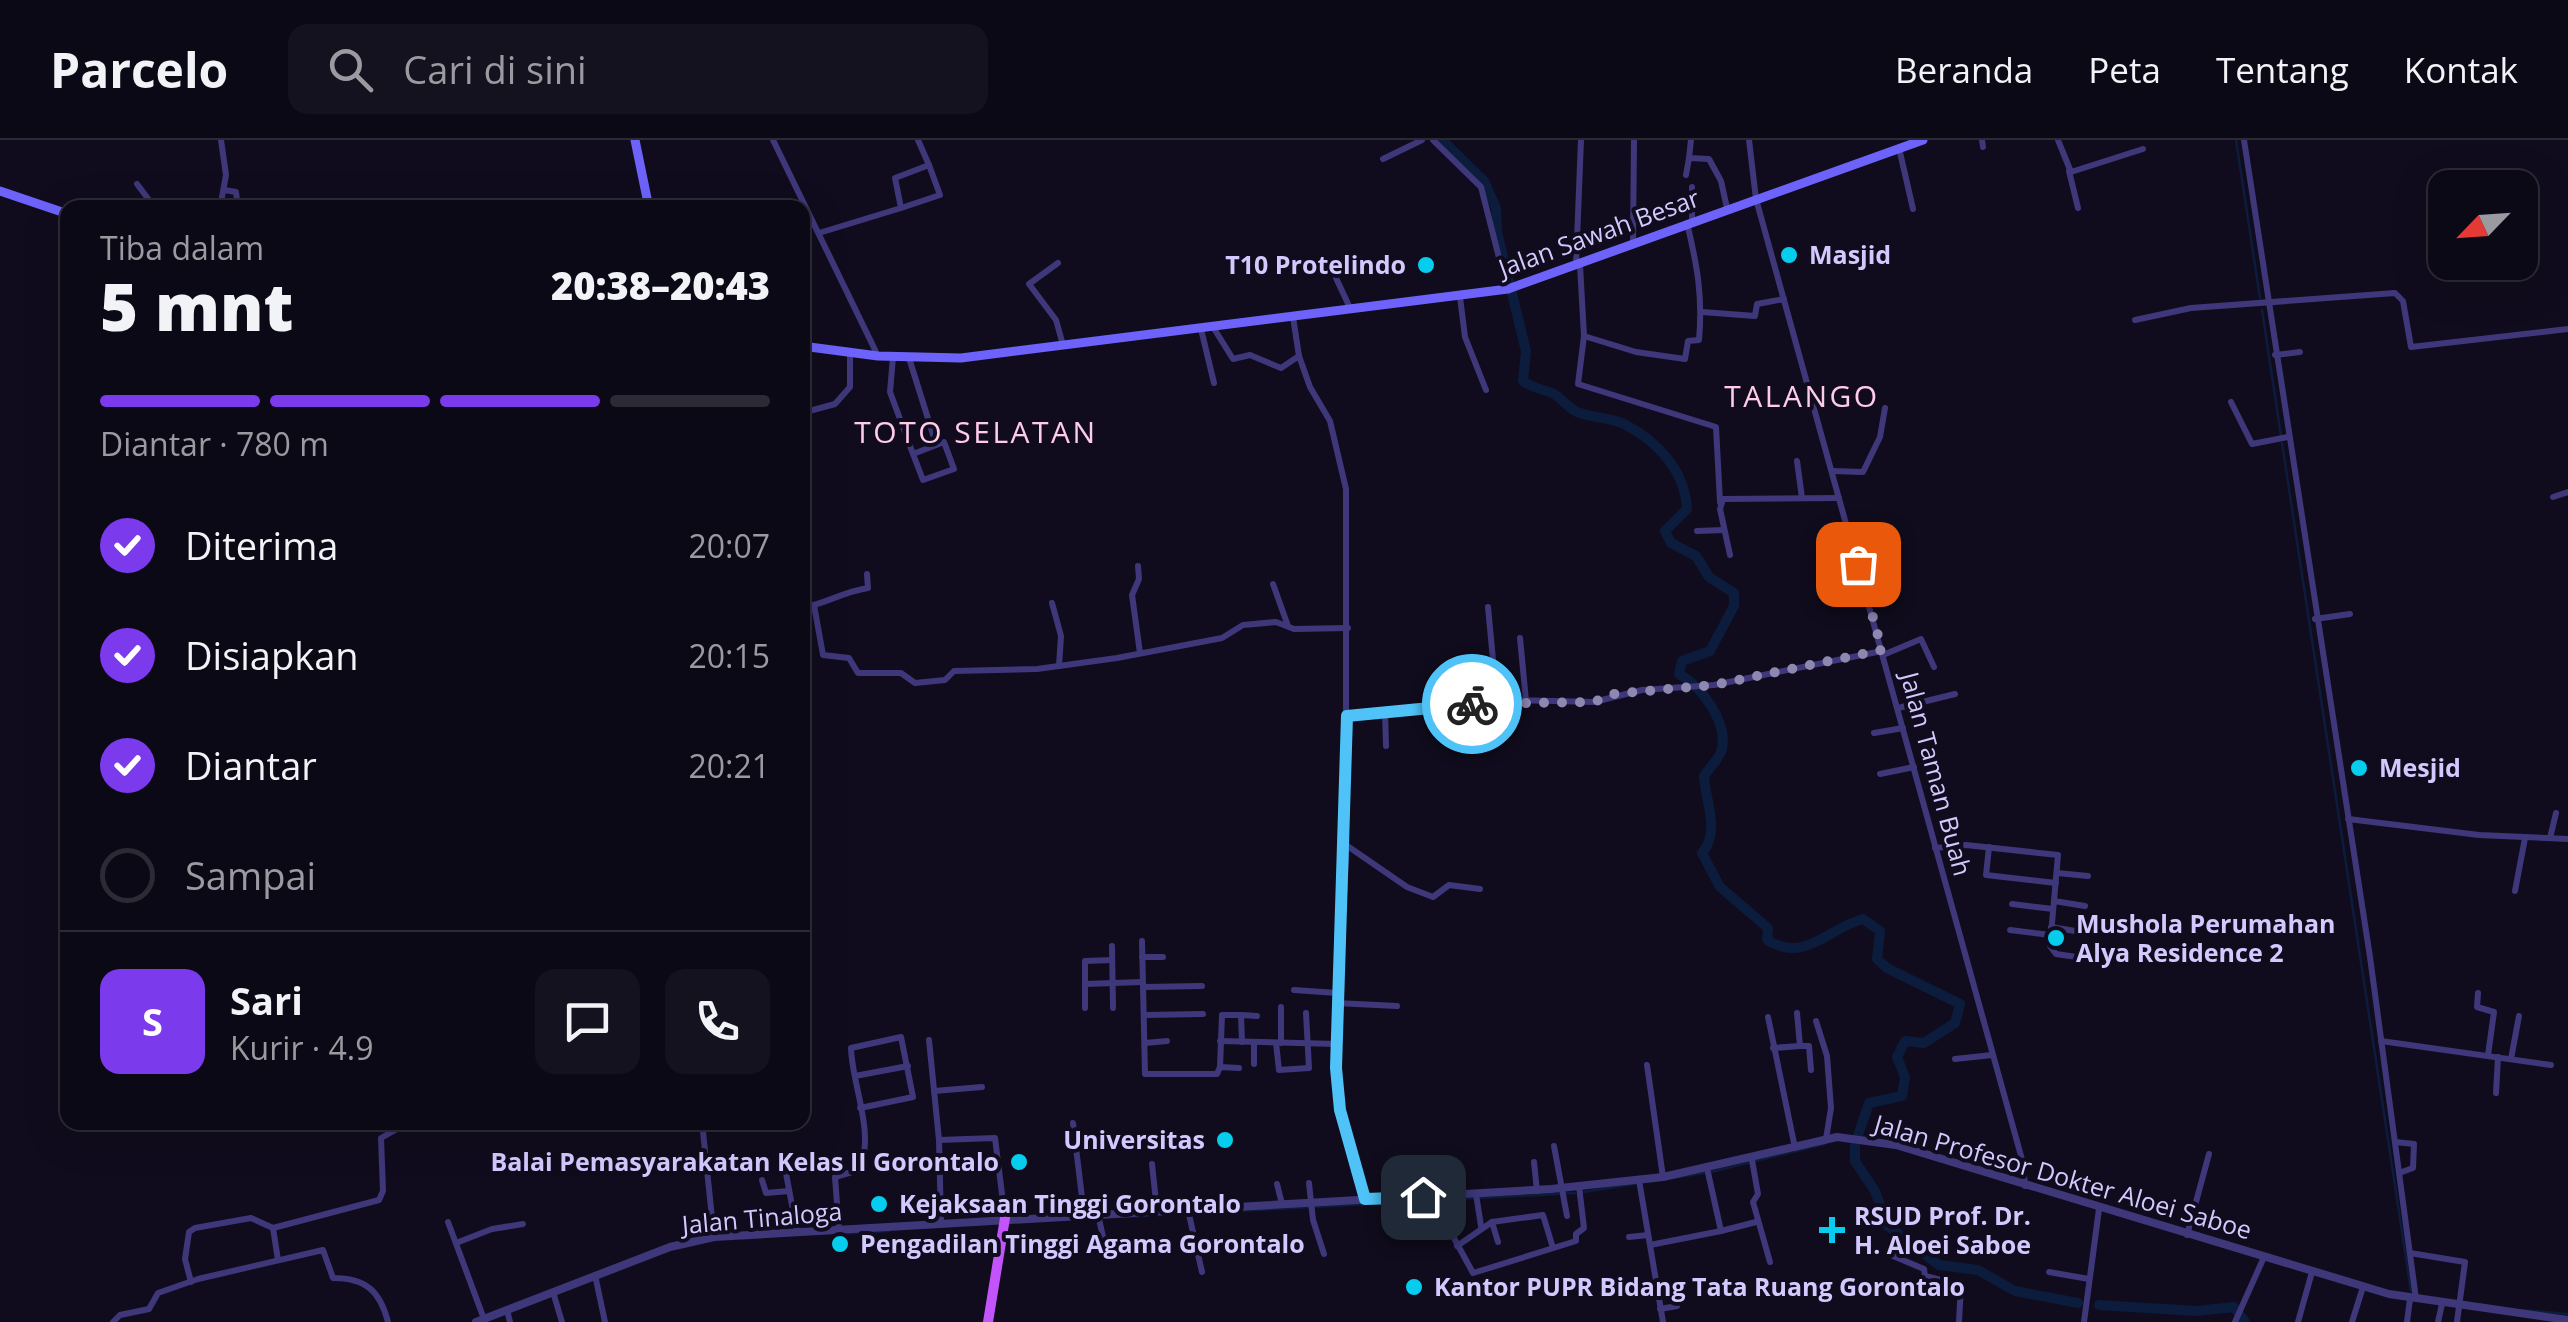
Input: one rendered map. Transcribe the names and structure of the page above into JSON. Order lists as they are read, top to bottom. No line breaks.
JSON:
{"streets":{"main road":["Jalan Sawah Besar"],"street":["Jalan Taman Buah","Jalan Profesor Dokter Aloei Saboe","Jalan Tinaloga"]},"crossings":[["Jalan Sawah Besar","Jalan Taman Buah"],["Jalan Taman Buah","Jalan Profesor Dokter Aloei Saboe"],["Jalan Profesor Dokter Aloei Saboe","Jalan Tinaloga"]],"districts":["TALANGO","TOTO SELATAN"],"places":{"other":["Masjid","T10 Protelindo","Mesjid","Mushola Perumahan Alya Residence 2","Universitas","Balai Pemasyarakatan Kelas II Gorontalo","Kejaksaan Tinggi Gorontalo","Pengadilan Tinggi Agama Gorontalo","Kantor PUPR Bidang Tata Ruang Gorontalo"],"health":["RSUD Prof. Dr. H. Aloei Saboe"]},"north":"bottom left","page":{"header":"Parcelo","search":"Cari di sini","nav":["Beranda","Peta","Tentang","Kontak"],"heading":["5 mnt","Tiba dalam","20:38–20:43"],"panel":["Sari","Kurir · 4.9"],"bar":"Diantar · 780 m","list":[["Diterima","20:07"],["Disiapkan","20:15"],["Diantar","20:21"],"Sampai"],"round":"S"}}
